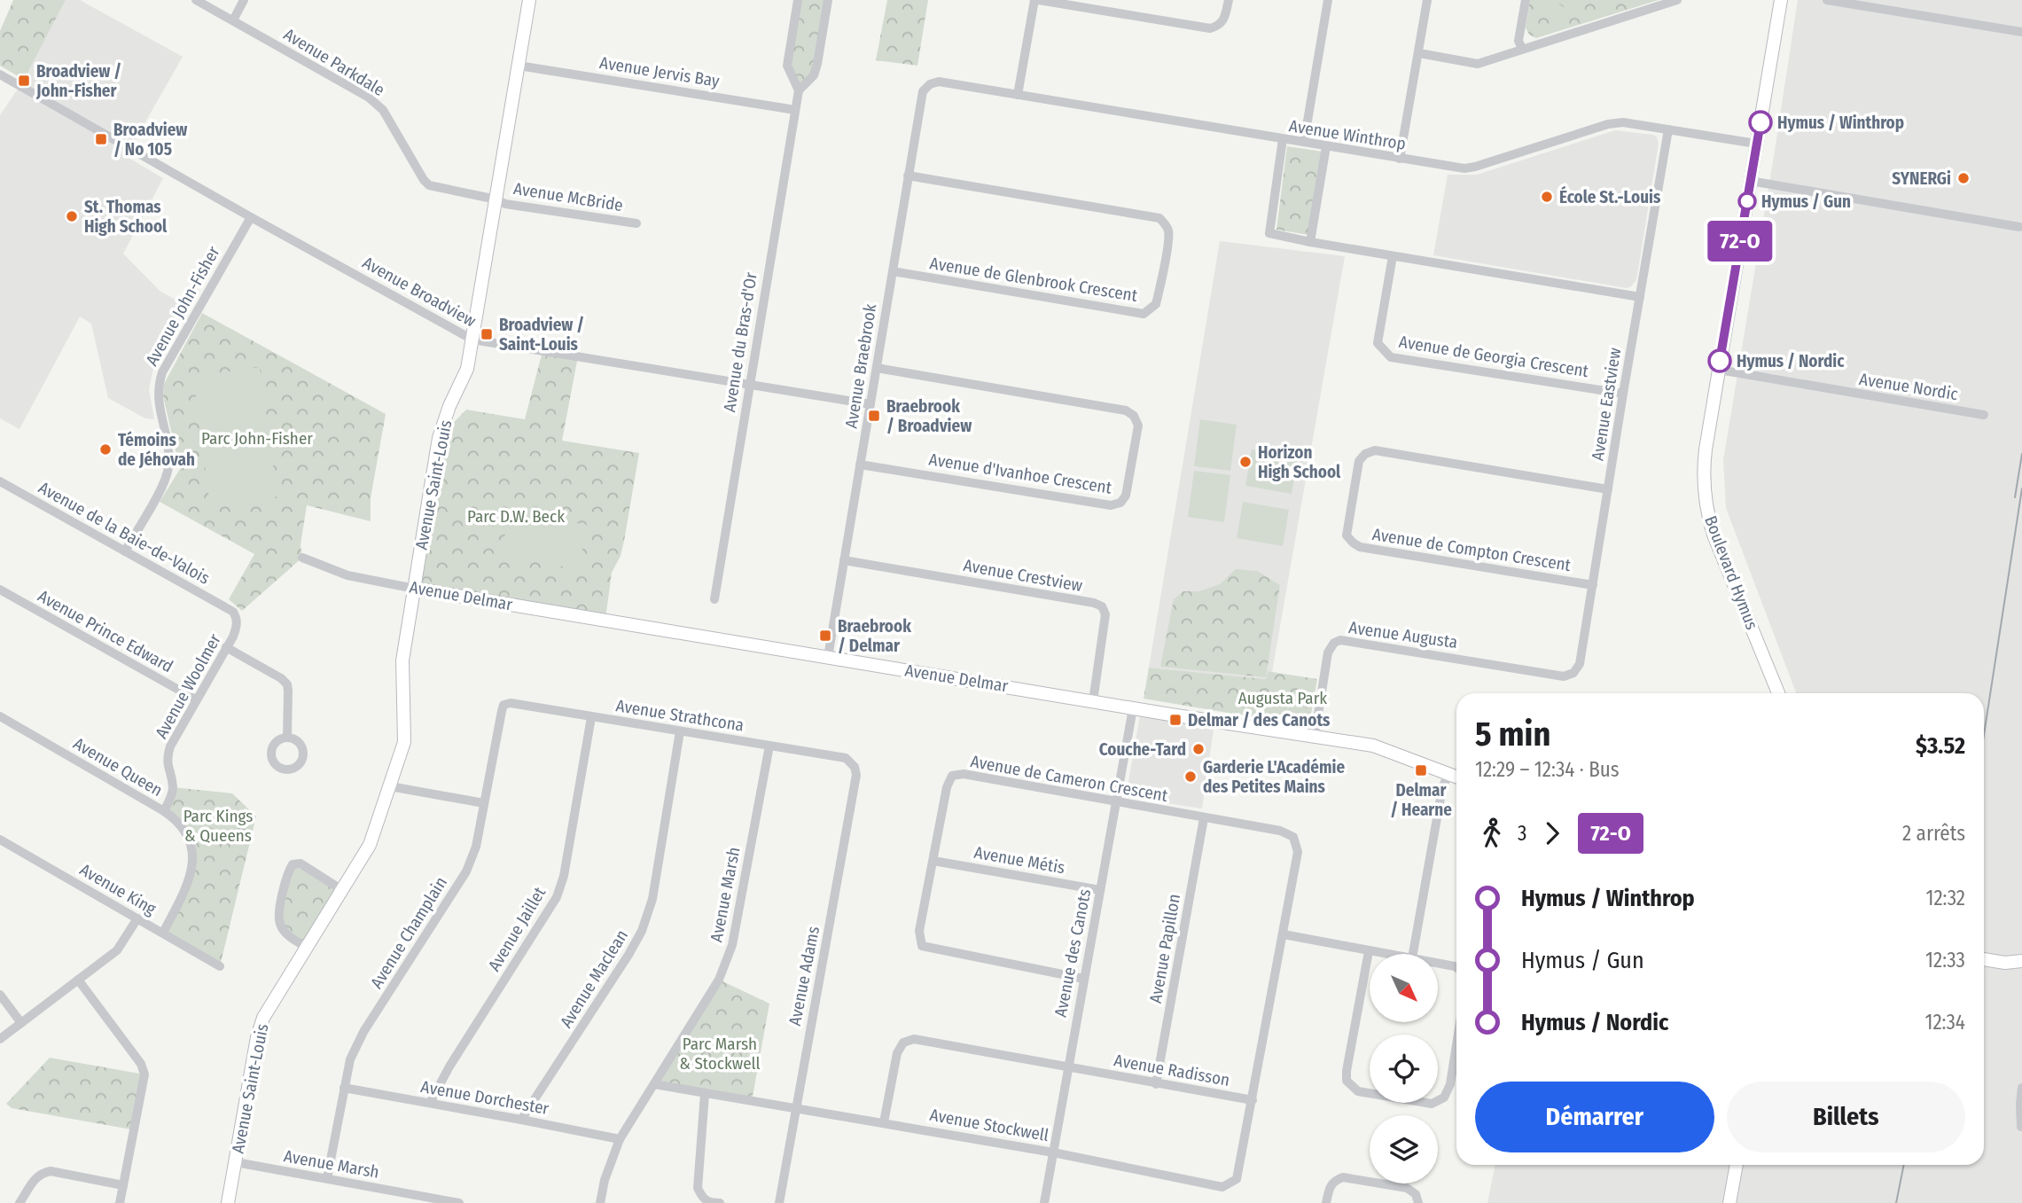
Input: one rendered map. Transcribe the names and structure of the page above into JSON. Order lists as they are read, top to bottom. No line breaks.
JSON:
{"streets":{"street":["Avenue Parkdale","Avenue Jervis Bay","Avenue Winthrop","Avenue McBride","Avenue de Glenbrook Crescent","Avenue Broadview","Avenue John-Fisher","Avenue du Bras-d'Or","Avenue de Georgia Crescent","Avenue Braebrook","Avenue Nordic","Avenue Eastview","Avenue d'Ivanhoe Crescent","Avenue Saint-Louis","Avenue de la Baie-de-Valois","Avenue de Compton Crescent","Boulevard Hymus","Avenue Crestview","Avenue Delmar","Avenue Prince Edward","Avenue Augusta","Avenue Woolmer","Avenue Strathcona","Avenue Queen","Avenue de Cameron Crescent","Avenue Métis","Avenue King","Avenue Marsh","Avenue Jaillet","Avenue Champlain","Avenue Papillon","Avenue des Canots","Avenue Adams","Avenue Maclean","Avenue Radisson","Avenue Dorchester","Avenue Stockwell"]},"crossings":[["Avenue Parkdale","Avenue McBride"],["Avenue Parkdale","Avenue Saint-Louis"],["Avenue Jervis Bay","Avenue du Bras-d'Or"],["Avenue Jervis Bay","Avenue Saint-Louis"],["Avenue Winthrop","Avenue Braebrook"],["Avenue Winthrop","Avenue Eastview"],["Avenue Winthrop","Boulevard Hymus"],["Avenue McBride","Avenue Saint-Louis"],["Avenue de Glenbrook Crescent","Avenue Braebrook"],["Avenue Broadview","Avenue John-Fisher"],["Avenue Broadview","Avenue du Bras-d'Or"],["Avenue Broadview","Avenue Braebrook"],["Avenue Broadview","Avenue Saint-Louis"],["Avenue John-Fisher","Avenue de la Baie-de-Valois"],["Avenue de Georgia Crescent","Avenue Eastview"],["Avenue Braebrook","Avenue d'Ivanhoe Crescent"],["Avenue Braebrook","Avenue Crestview"],["Avenue Braebrook","Avenue Delmar"],["Avenue Nordic","Boulevard Hymus"],["Avenue Eastview","Avenue de Compton Crescent"],["Avenue Eastview","Avenue Augusta"],["Avenue Saint-Louis","Avenue Delmar"],["Avenue Saint-Louis","Avenue Marsh"],["Avenue de la Baie-de-Valois","Avenue Woolmer"],["Avenue Crestview","Avenue Delmar"],["Avenue Delmar","Avenue Augusta"],["Avenue Delmar","Avenue des Canots"],["Avenue Prince Edward","Avenue Woolmer"],["Avenue Woolmer","Avenue Queen"],["Avenue Strathcona","Avenue Marsh"],["Avenue Strathcona","Avenue Jaillet"],["Avenue Strathcona","Avenue Champlain"],["Avenue Strathcona","Avenue Adams"],["Avenue Strathcona","Avenue Maclean"],["Avenue Queen","Avenue King"],["Avenue de Cameron Crescent","Avenue Métis"],["Avenue de Cameron Crescent","Avenue Papillon"],["Avenue de Cameron Crescent","Avenue des Canots"],["Avenue Métis","Avenue des Canots"],["Avenue Marsh","Avenue Champlain"],["Avenue Marsh","Avenue Dorchester"],["Avenue Marsh","Avenue Stockwell"],["Avenue Jaillet","Avenue Dorchester"],["Avenue Champlain","Avenue Dorchester"],["Avenue Papillon","Avenue Radisson"],["Avenue des Canots","Avenue Radisson"],["Avenue des Canots","Avenue Stockwell"],["Avenue Adams","Avenue Stockwell"],["Avenue Maclean","Avenue Dorchester"],["Avenue Radisson","Avenue Stockwell"]],"parks":["Parc John-Fisher","Parc D.W. Beck","Augusta Park","Parc Kings & Queens","Parc Marsh & Stockwell"],"places":{"transit":["Broadview / John-Fisher","Broadview / No 105","Broadview / Saint-Louis","Braebrook / Broadview","Braebrook / Delmar","Delmar / des Canots","Delmar / Hearne"],"other":["Hymus / Winthrop","SYNERGi","École St.-Louis","Hymus / Gun","St. Thomas High School","Hymus / Nordic","Témoins de Jéhovah","Horizon High School","Couche-Tard","Garderie L'Académie des Petites Mains"]},"lines":["bus line 72-O"],"north":"bottom right","page":{"on_map":"72-O","heading":["5 min","12:29 – 12:34 · Bus","$3.52"],"legs":["3","72-O","2 arrêts"],"list":[{"name":"Hymus / Winthrop","value":"12:32"},{"name":"Hymus / Gun","value":"12:33"},{"name":"Hymus / Nordic","value":"12:34"}],"buttons":["Démarrer","Billets"]}}
